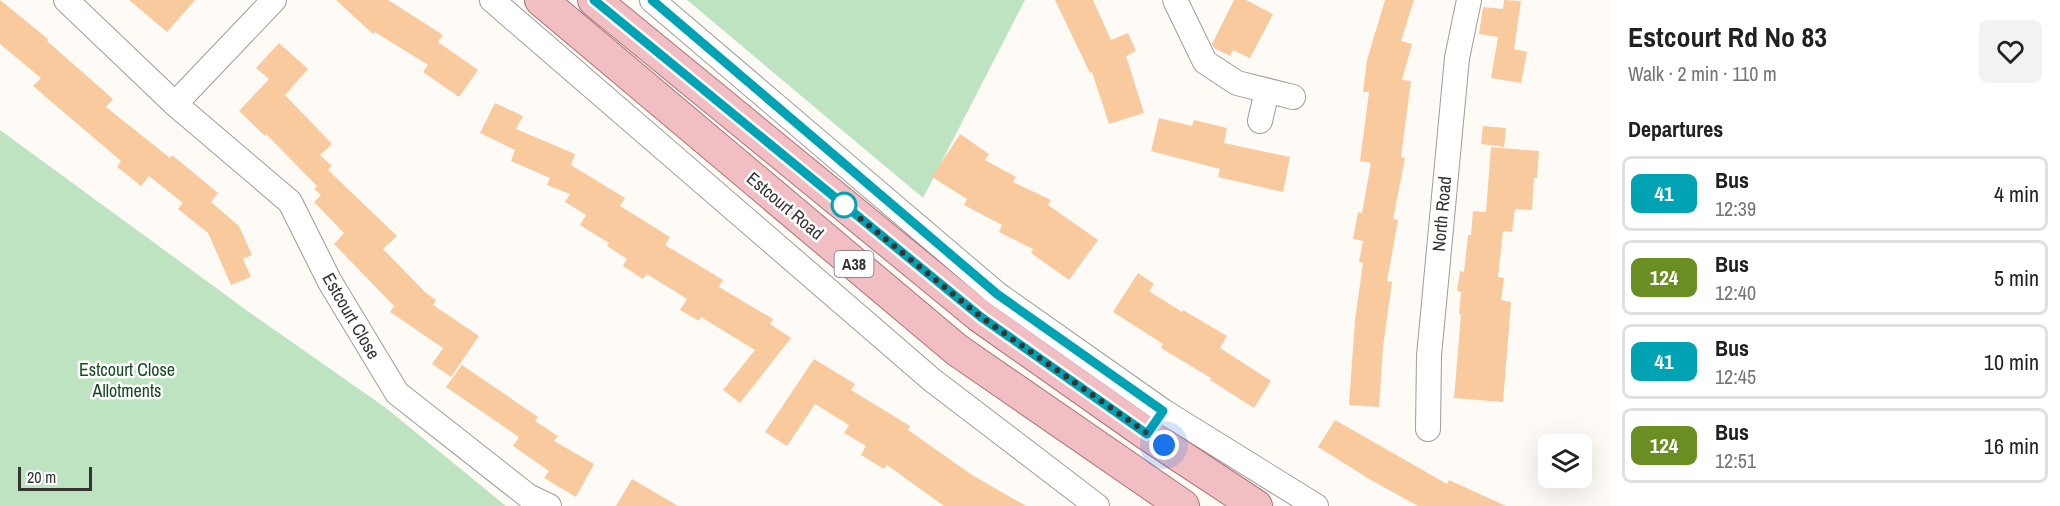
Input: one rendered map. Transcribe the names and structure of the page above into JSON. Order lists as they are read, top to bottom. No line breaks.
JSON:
{"streets":{"main road":["Estcourt Road","A38"],"street":["North Road","Estcourt Close"]},"parks":["Estcourt Close Allotments"],"lines":["bus line 41"],"scale_bar":"20 m","page":{"heading":[["Estcourt Rd No 83","Walk · 2 min · 110 m"],"Departures"],"list":[{"mark":"41","name":"Bus","note":"12:39","value":"4 min"},{"mark":"124","name":"Bus","note":"12:40","value":"5 min"},{"mark":"41","name":"Bus","note":"12:45","value":"10 min"},{"mark":"124","name":"Bus","note":"12:51","value":"16 min"}],"scale":"20 m"}}
